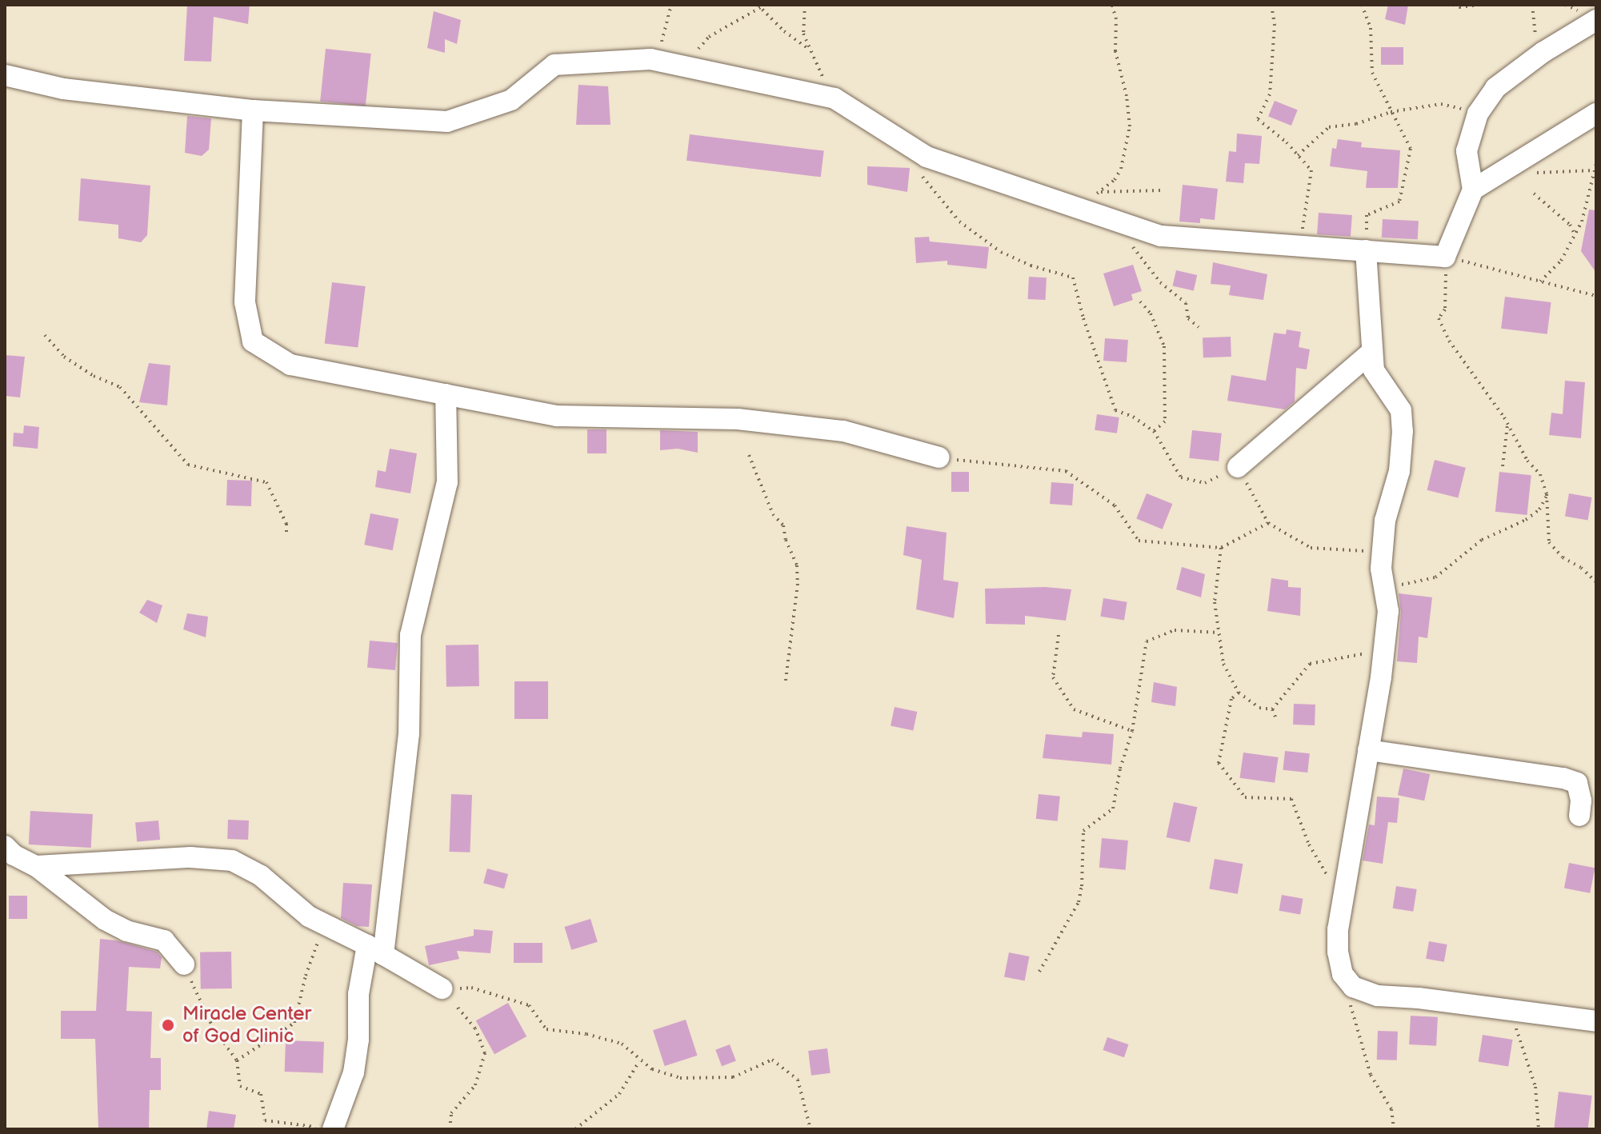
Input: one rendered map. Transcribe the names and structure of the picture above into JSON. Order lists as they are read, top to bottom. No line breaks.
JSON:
{"places":["Miracle Center of God Clinic"]}
